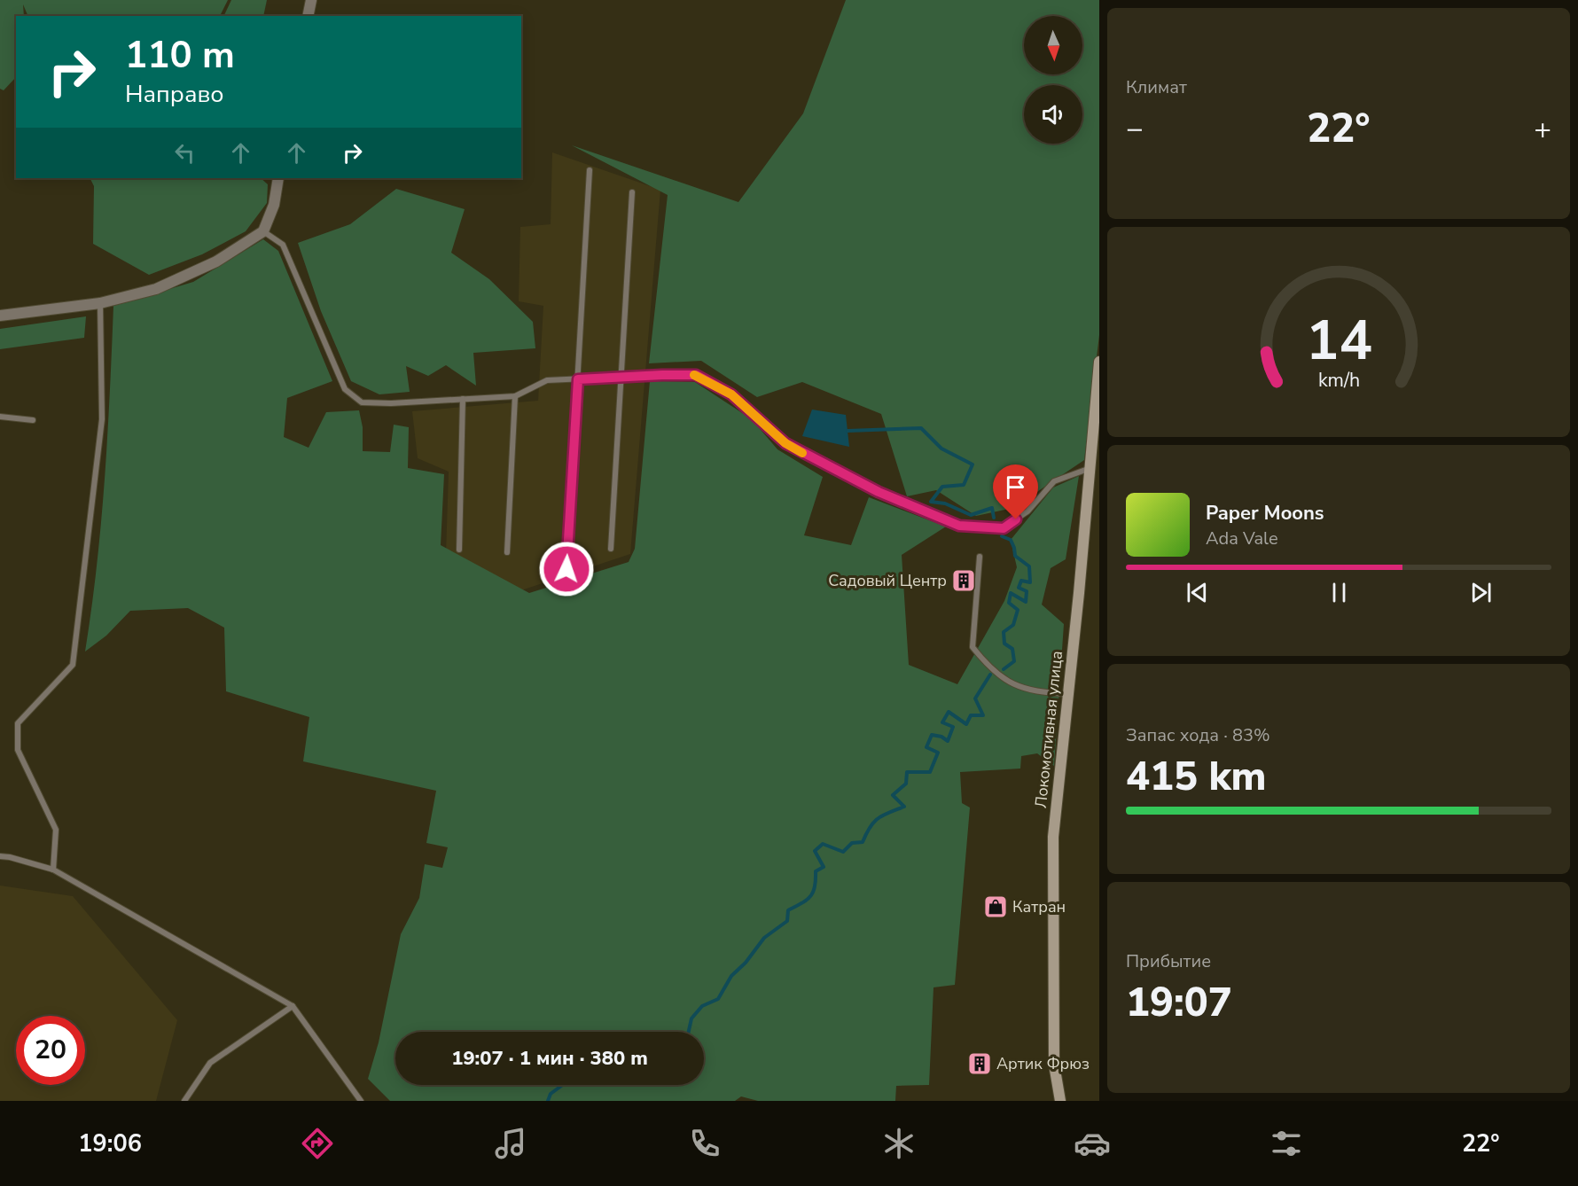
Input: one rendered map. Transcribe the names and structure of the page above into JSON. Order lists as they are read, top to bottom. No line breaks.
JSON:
{"streets":{"street":["Локомотивная улица"]},"places":{"building":["Садовый Центр","Артик Фрюз"],"shop":["Катран"]},"north":"bottom","page":{"tile":["Климат",["Запас хода · 83%","415 km"],["Прибытие","19:07"]],"turn":["110 m","Направо"],"heat":["−","22°","+"],"song":["Paper Moons","Ada Vale"],"limit":"20","trip":"19:07 · 1 мин · 380 m","tabs":["19:06","22°"],"gauge":["14","km/h"]}}
